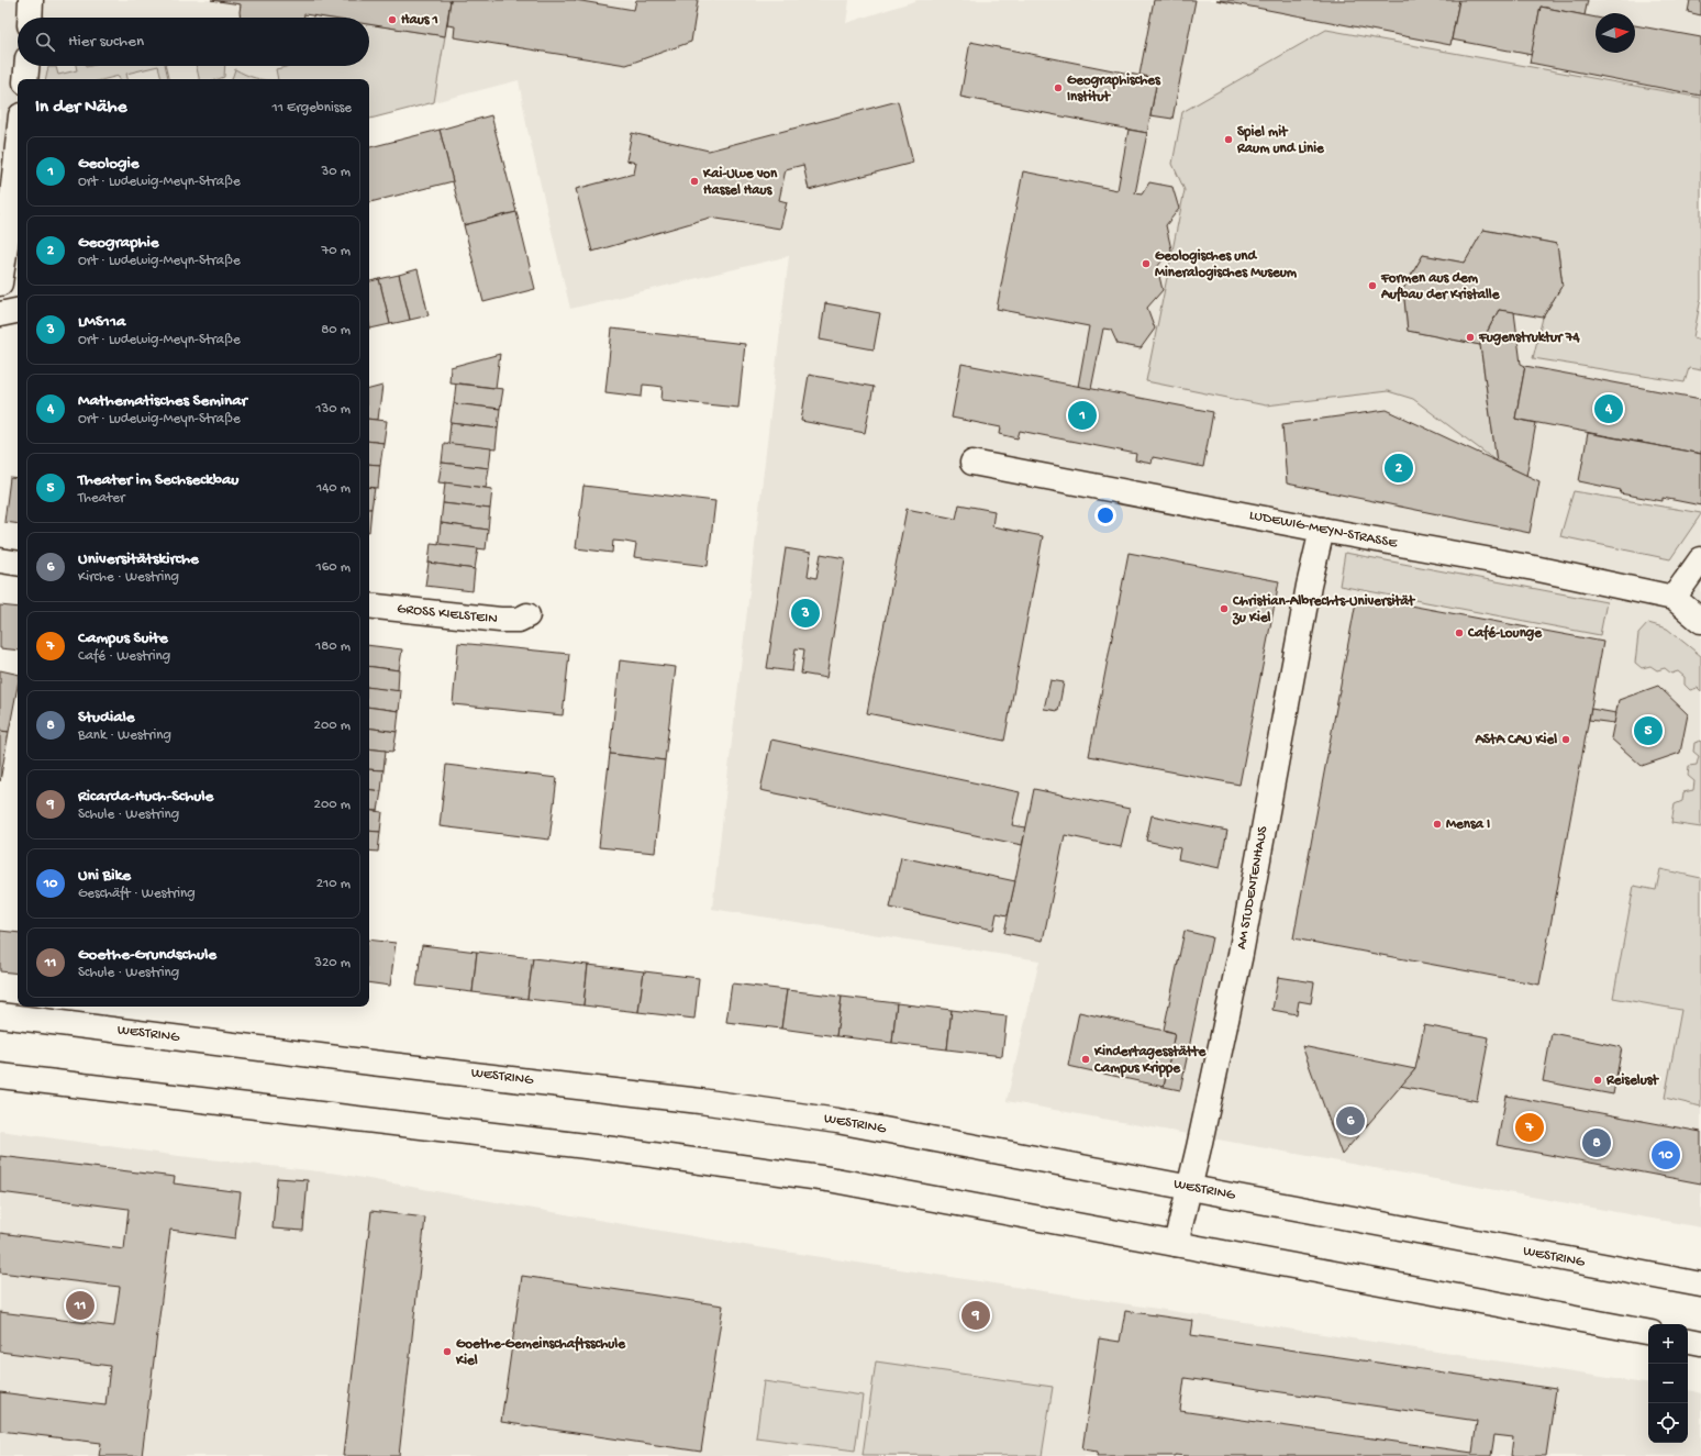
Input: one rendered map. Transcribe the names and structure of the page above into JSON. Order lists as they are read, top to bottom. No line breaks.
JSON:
{"streets":{"main road":["LUDEWIG-MEYN-STRASSE","GROSS KIELSTEIN","AM STUDENTENHAUS","WESTRING"]},"crossings":[["LUDEWIG-MEYN-STRASSE","AM STUDENTENHAUS"],["AM STUDENTENHAUS","WESTRING"]],"places":["Haus 1","Geographisches Institut","Spiel mit Raum und Linie","Kai-Uwe von Hassel Haus","Geologisches und Mineralogisches Museum","Formen aus dem Aufbau der Kristalle","Fugenstruktur 74","Christian-Albrechts-Universität zu Kiel","Café-Lounge","AStA CAU Kiel","Mensa I","Kindertagesstätte Campus Krippe","Reiselust","Goethe-Gemeinschaftsschule Kiel"],"north":"right","page":{"search":"Hier suchen","heading":["In der Nähe","11 Ergebnisse"],"list":[{"mark":"1","name":"Geologie","note":"Ort · Ludewig-Meyn-Straße","value":"30 m"},{"mark":"2","name":"Geographie","note":"Ort · Ludewig-Meyn-Straße","value":"70 m"},{"mark":"3","name":"LMS11a","note":"Ort · Ludewig-Meyn-Straße","value":"80 m"},{"mark":"4","name":"Mathematisches Seminar","note":"Ort · Ludewig-Meyn-Straße","value":"130 m"},{"mark":"5","name":"Theater im Sechseckbau","note":"Theater","value":"140 m"},{"mark":"6","name":"Universitätskirche","note":"Kirche · Westring","value":"160 m"},{"mark":"7","name":"Campus Suite","note":"Café · Westring","value":"180 m"},{"mark":"8","name":"Studiale","note":"Bank · Westring","value":"200 m"},{"mark":"9","name":"Ricarda-Huch-Schule","note":"Schule · Westring","value":"200 m"},{"mark":"10","name":"Uni Bike","note":"Geschäft · Westring","value":"210 m"},{"mark":"11","name":"Goethe-Grundschule","note":"Schule · Westring","value":"320 m"}],"pins":["4","1","2","3","5","6","7","8","10","11","9"],"map_buttons":["+","−"]}}
